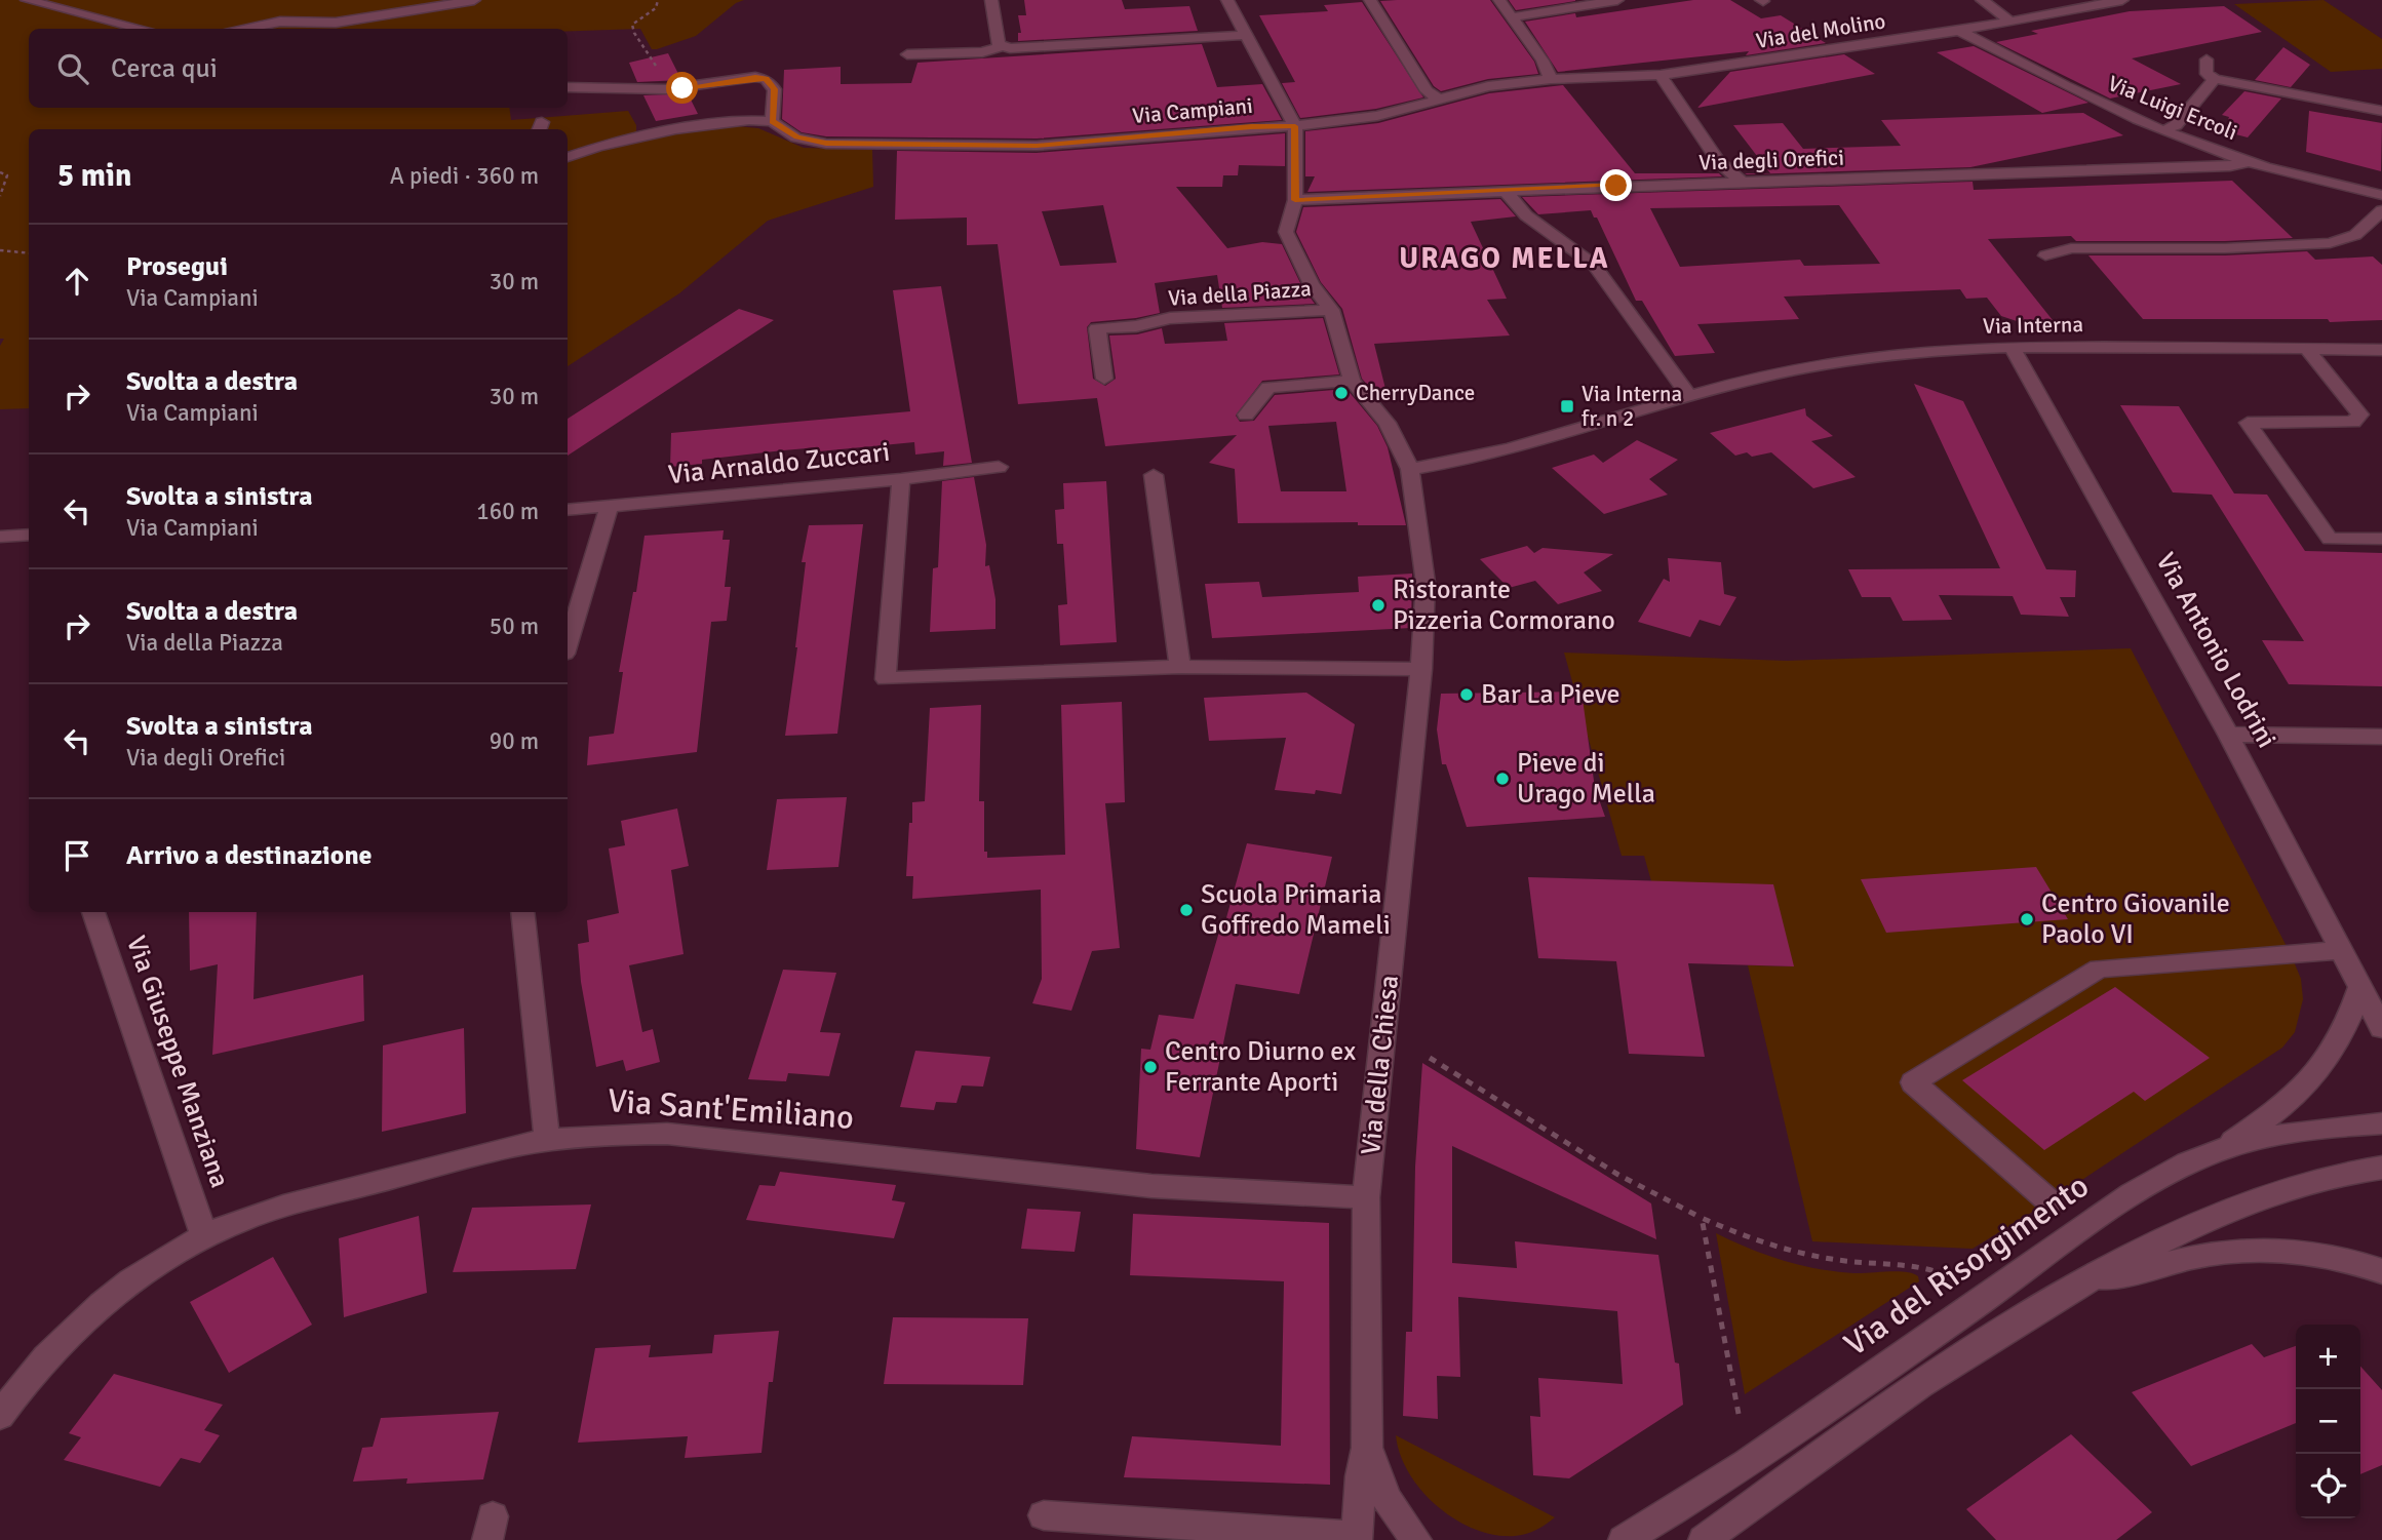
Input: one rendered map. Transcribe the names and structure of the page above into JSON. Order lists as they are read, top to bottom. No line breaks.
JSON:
{"streets":{"street":["Via del Molino","Via Luigi Ercoli","Via Campiani","Via degli Orefici","Via della Piazza","Via Interna","Via Arnaldo Zuccari","Via Antonio Lodrini","Via Giuseppe Manziana","Via della Chiesa","Via Sant'Emiliano","Via del Risorgimento"]},"crossings":[["Via del Molino","Via Luigi Ercoli"],["Via del Molino","Via Campiani"],["Via Luigi Ercoli","Via degli Orefici"],["Via Campiani","Via della Piazza"],["Via degli Orefici","Via della Piazza"],["Via della Piazza","Via Interna"],["Via della Piazza","Via della Chiesa"],["Via Interna","Via Antonio Lodrini"],["Via Interna","Via della Chiesa"],["Via Giuseppe Manziana","Via Sant'Emiliano"],["Via della Chiesa","Via Sant'Emiliano"]],"districts":["URAGO MELLA"],"places":{"other":["CherryDance","Ristorante Pizzeria Cormorano","Bar La Pieve","Pieve di Urago Mella","Scuola Primaria Goffredo Mameli","Centro Giovanile Paolo VI","Centro Diurno ex Ferrante Aporti"],"transit":["Via Interna fr. n 2"]},"page":{"search":"Cerca qui","heading":["5 min","A piedi · 360 m"],"list":[["Prosegui","Via Campiani","30 m"],["Svolta a destra","Via Campiani","30 m"],["Svolta a sinistra","Via Campiani","160 m"],["Svolta a destra","Via della Piazza","50 m"],["Svolta a sinistra","Via degli Orefici","90 m"],"Arrivo a destinazione"],"map_buttons":["+","−"]}}
